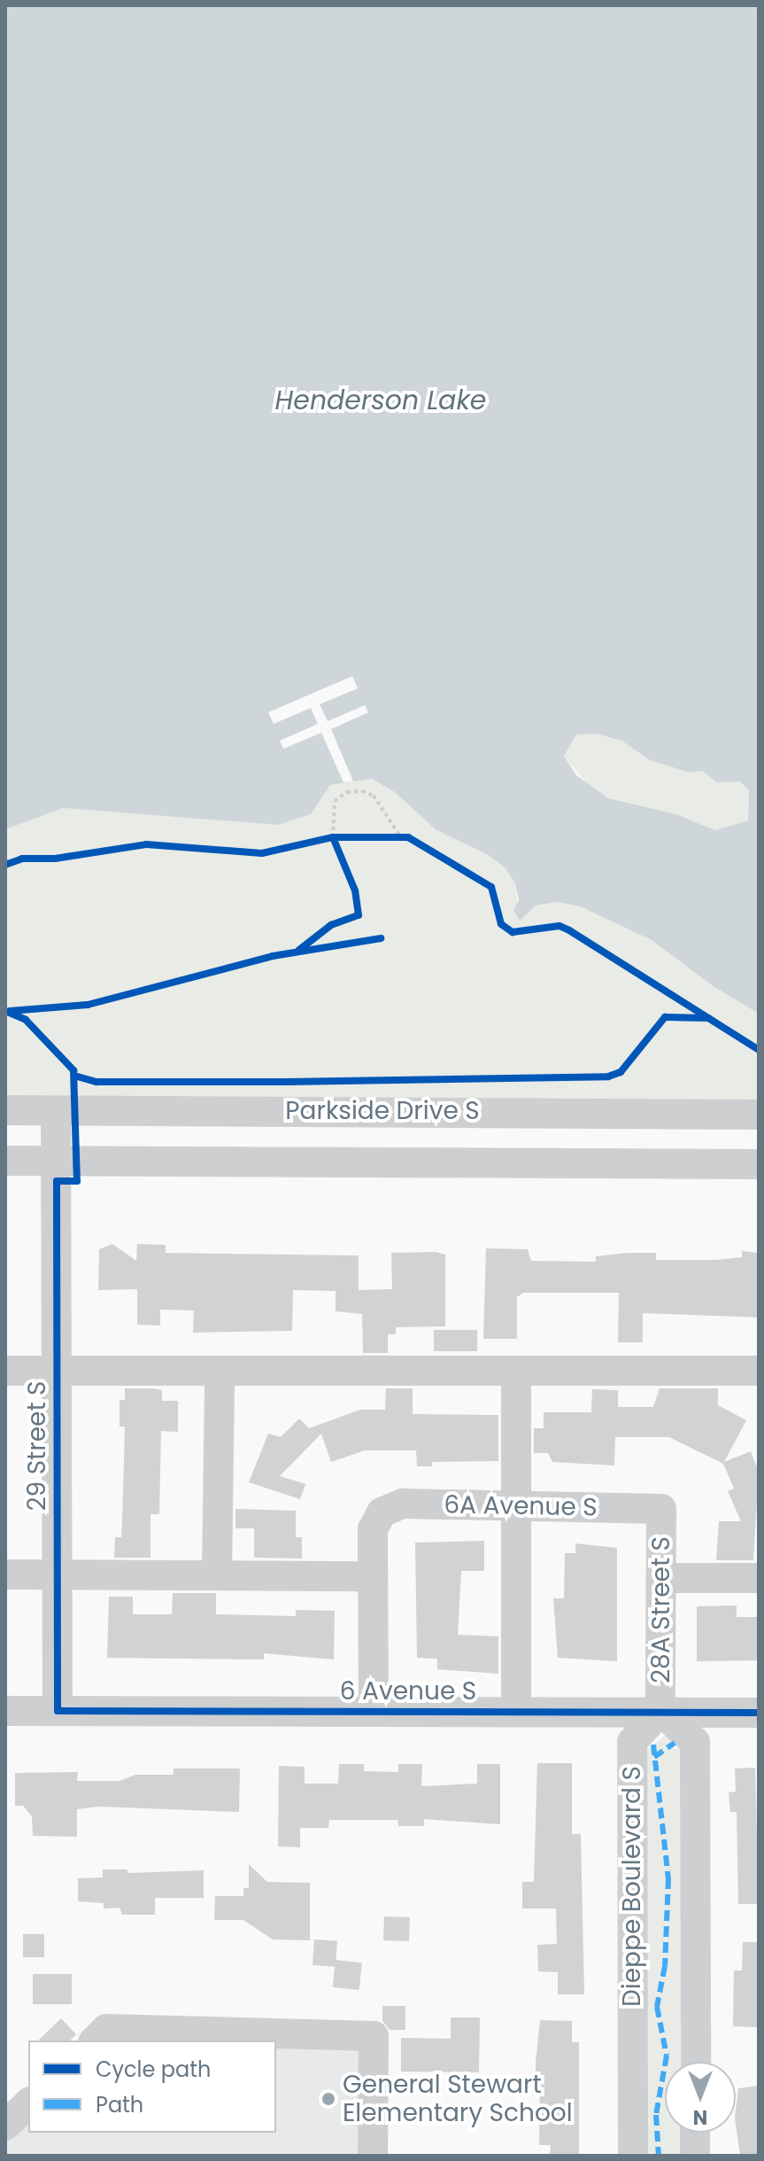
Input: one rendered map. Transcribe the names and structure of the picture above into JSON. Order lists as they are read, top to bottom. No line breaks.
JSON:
{"streets":{"street":["Parkside Drive S","29 Street S","6A Avenue S","28A Street S","6 Avenue S","Dieppe Boulevard S"]},"crossings":[["Parkside Drive S","29 Street S"],["29 Street S","6 Avenue S"],["6A Avenue S","28A Street S"],["28A Street S","6 Avenue S"],["28A Street S","Dieppe Boulevard S"],["6 Avenue S","Dieppe Boulevard S"]],"water":["Henderson Lake"],"places":["General Stewart Elementary School"],"legend":["Cycle path","Path"],"north":"bottom"}
